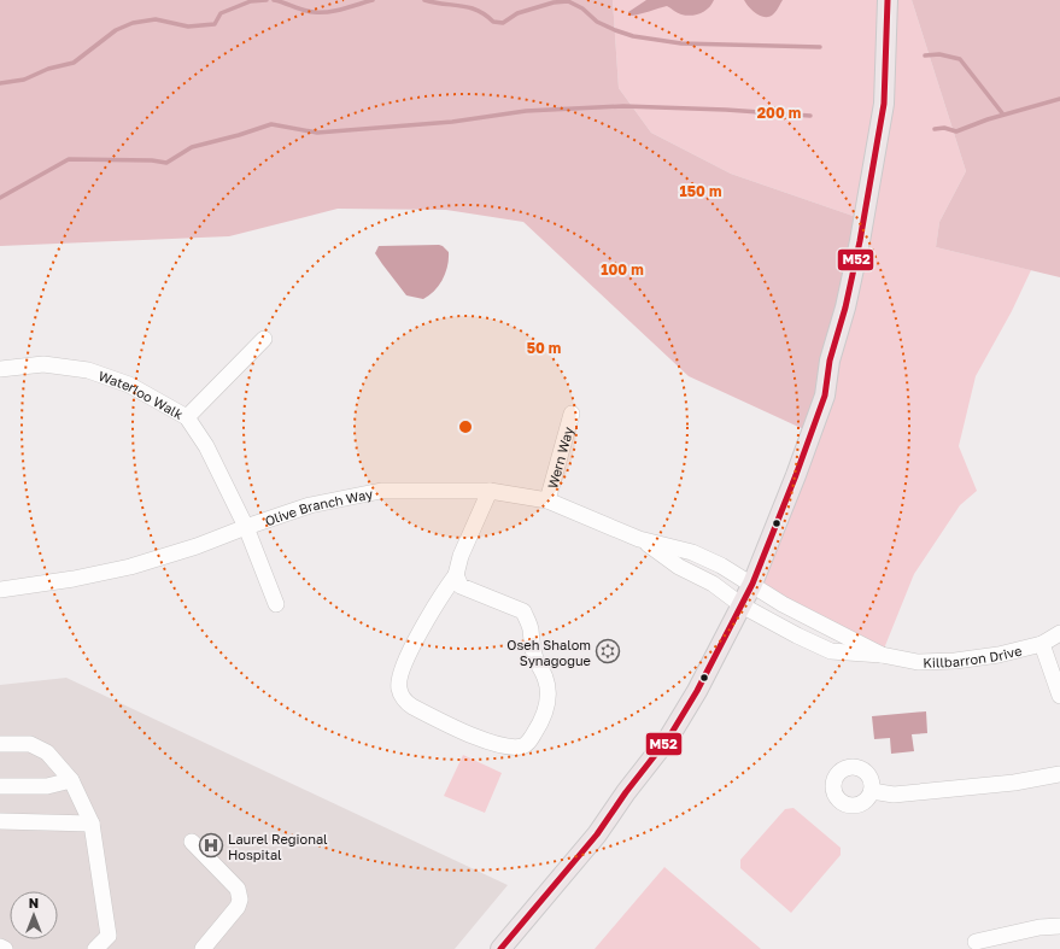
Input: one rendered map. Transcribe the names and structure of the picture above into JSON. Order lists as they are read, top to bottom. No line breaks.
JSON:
{"streets":{"street":["Waterloo Walk","Wern Way","Olive Branch Way","Killbarron Drive"]},"crossings":[["Waterloo Walk","Olive Branch Way"],["Wern Way","Olive Branch Way"],["Olive Branch Way","Killbarron Drive"]],"places":{"synagogue":["Oseh Shalom Synagogue"],"hospital":["Laurel Regional Hospital"]},"lines":["transit line M52"],"north":"top","rings":["200 m","150 m","100 m","50 m"]}
